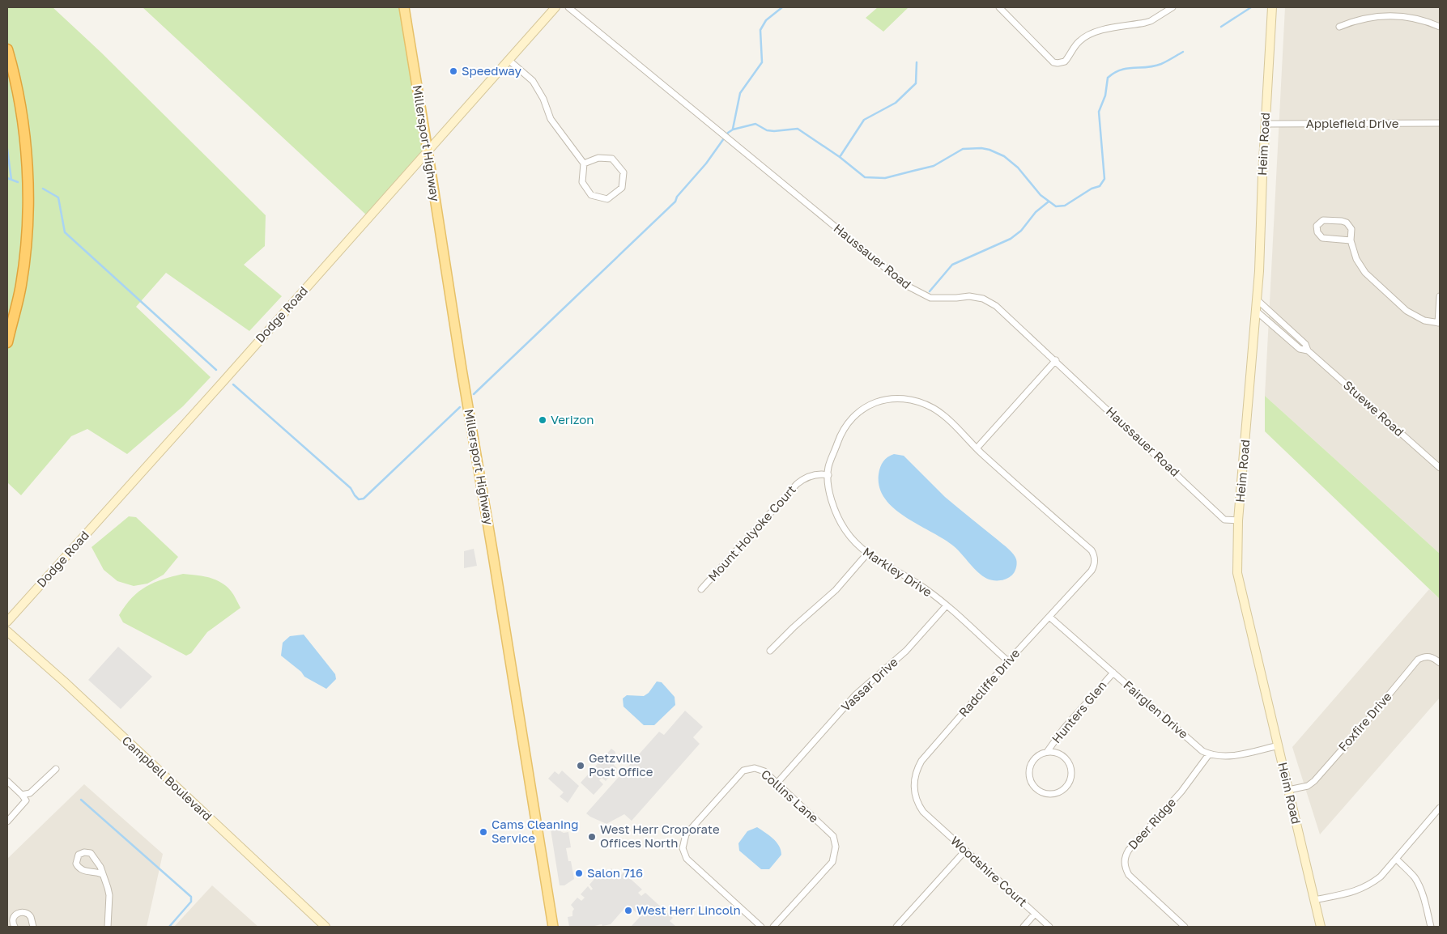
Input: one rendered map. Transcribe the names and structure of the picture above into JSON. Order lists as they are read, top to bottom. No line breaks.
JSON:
{"streets":{"main road":["Millersport Highway"],"street":["Applefield Drive","Heim Road","Haussauer Road","Dodge Road","Stuewe Road","Mount Holyoke Court","Markley Drive","Radcliffe Drive","Vassar Drive","Fairglen Drive","Hunters Glen","Foxfire Drive","Campbell Boulevard","Collins Lane","Deer Ridge","Woodshire Court"]},"crossings":[["Applefield Drive","Heim Road"],["Millersport Highway","Dodge Road"],["Heim Road","Haussauer Road"],["Heim Road","Stuewe Road"],["Heim Road","Foxfire Drive"],["Mount Holyoke Court","Markley Drive"],["Markley Drive","Radcliffe Drive"],["Markley Drive","Vassar Drive"],["Radcliffe Drive","Fairglen Drive"],["Radcliffe Drive","Woodshire Court"],["Vassar Drive","Collins Lane"],["Fairglen Drive","Hunters Glen"],["Fairglen Drive","Deer Ridge"]],"places":["Speedway","Verizon","Getzville Post Office","Cams Cleaning Service","West Herr Croporate Offices North","Salon 716","West Herr Lincoln"]}
